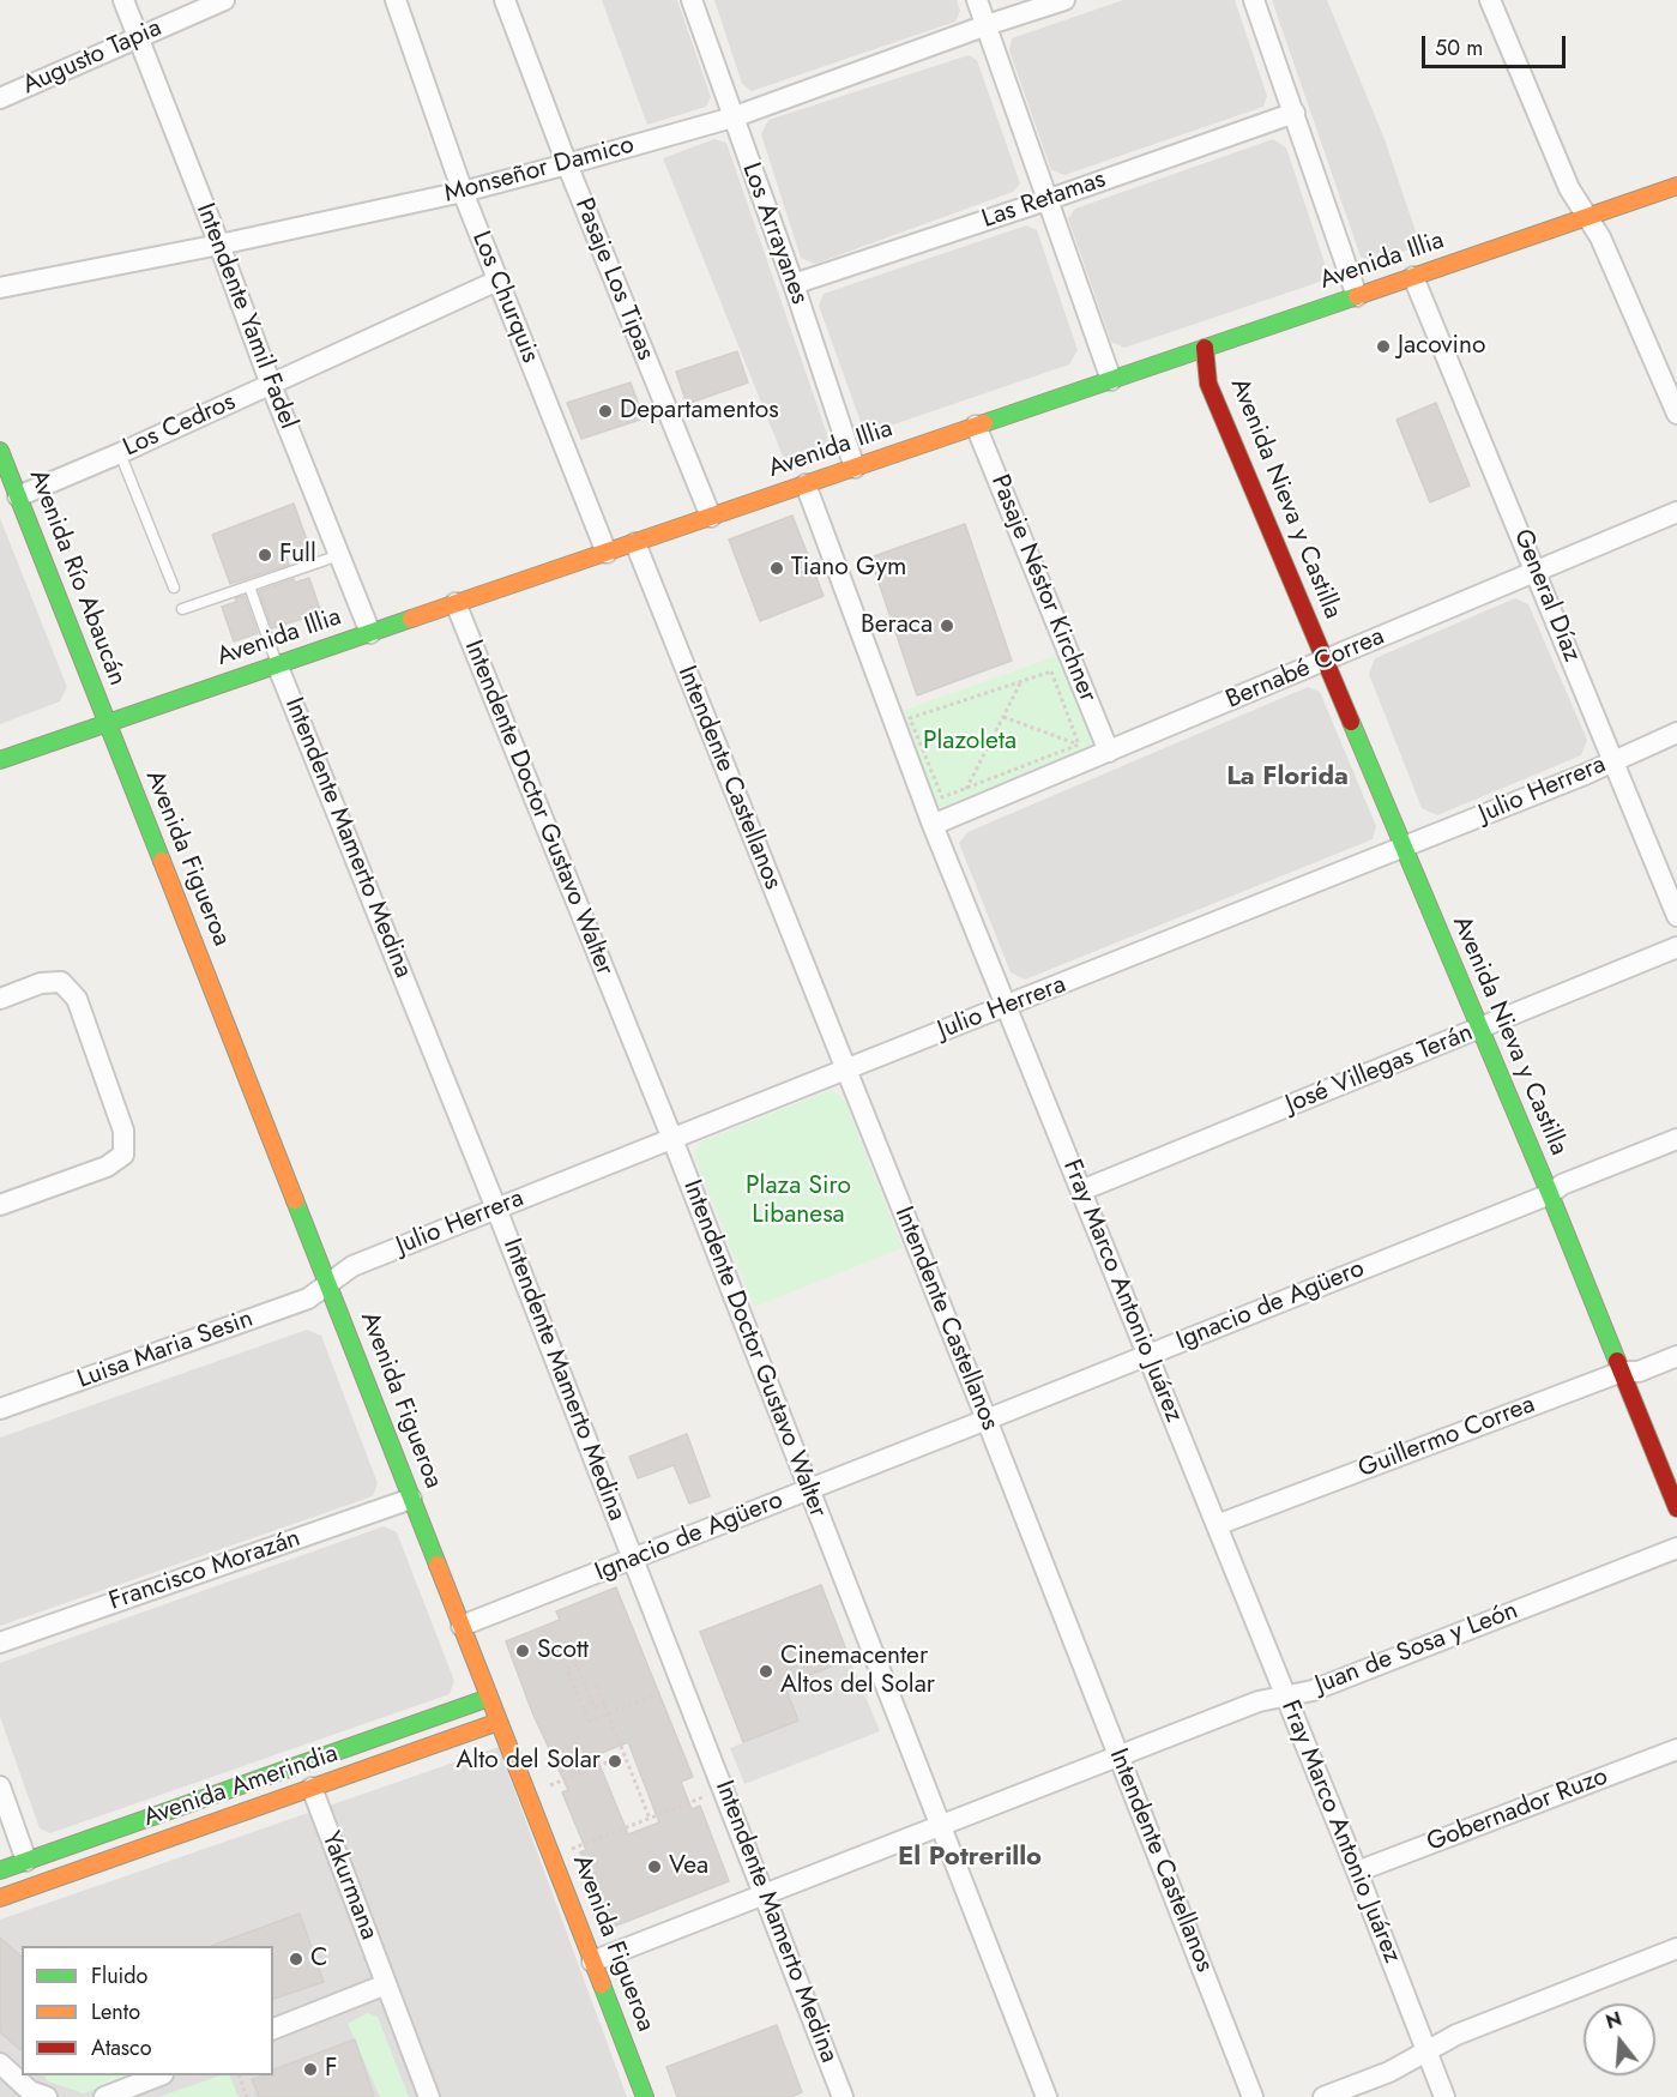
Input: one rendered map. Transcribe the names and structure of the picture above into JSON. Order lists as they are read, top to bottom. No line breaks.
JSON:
{"streets":{"main road":["Avenida Illia","Avenida Nieva y Castilla","Avenida Río Abaucán","Avenida Figueroa","Avenida Amerindia"],"street":["Augusto Tapia","Monseñor Damico","Las Retamas","Los Arrayanes","Pasaje Los Tipas","Los Churquis","Intendente Yamil Fadel","Los Cedros","Pasaje Néstor Kirchner","General Díaz","Bernabé Correa","Intendente Castellanos","Julio Herrera","Intendente Doctor Gustavo Walter","Intendente Mamerto Medina","José Villegas Terán","Fray Marco Antonio Juárez","Ignacio de Agüero","Luisa Maria Sesin","Guillermo Correa","Francisco Morazán","Juan de Sosa y León","Gobernador Ruzo","Yakurmana"]},"crossings":[["Augusto Tapia","Intendente Yamil Fadel"],["Monseñor Damico","Los Arrayanes"],["Monseñor Damico","Pasaje Los Tipas"],["Monseñor Damico","Los Churquis"],["Monseñor Damico","Intendente Yamil Fadel"],["Las Retamas","Los Arrayanes"],["Los Arrayanes","Avenida Illia"],["Avenida Illia","Pasaje Los Tipas"],["Avenida Illia","Los Churquis"],["Avenida Illia","Intendente Yamil Fadel"],["Avenida Illia","Avenida Nieva y Castilla"],["Avenida Illia","Avenida Río Abaucán"],["Avenida Illia","Pasaje Néstor Kirchner"],["Avenida Illia","General Díaz"],["Avenida Illia","Intendente Castellanos"],["Avenida Illia","Intendente Doctor Gustavo Walter"],["Avenida Illia","Intendente Mamerto Medina"],["Avenida Illia","Avenida Figueroa"],["Avenida Illia","Fray Marco Antonio Juárez"],["Los Churquis","Los Cedros"],["Intendente Yamil Fadel","Los Cedros"],["Los Cedros","Avenida Río Abaucán"],["Avenida Nieva y Castilla","Bernabé Correa"],["Avenida Nieva y Castilla","Julio Herrera"],["Avenida Nieva y Castilla","José Villegas Terán"],["Avenida Nieva y Castilla","Ignacio de Agüero"],["Avenida Nieva y Castilla","Guillermo Correa"],["Avenida Río Abaucán","Avenida Figueroa"],["Pasaje Néstor Kirchner","Bernabé Correa"],["General Díaz","Bernabé Correa"],["General Díaz","Julio Herrera"],["Bernabé Correa","Fray Marco Antonio Juárez"],["Intendente Castellanos","Julio Herrera"],["Intendente Castellanos","Ignacio de Agüero"],["Intendente Castellanos","Juan de Sosa y León"],["Julio Herrera","Intendente Doctor Gustavo Walter"],["Julio Herrera","Intendente Mamerto Medina"],["Julio Herrera","Avenida Figueroa"],["Julio Herrera","Fray Marco Antonio Juárez"],["Julio Herrera","Luisa Maria Sesin"],["Intendente Doctor Gustavo Walter","Ignacio de Agüero"],["Intendente Doctor Gustavo Walter","Juan de Sosa y León"],["Intendente Mamerto Medina","Ignacio de Agüero"],["Intendente Mamerto Medina","Juan de Sosa y León"],["Avenida Figueroa","Ignacio de Agüero"],["Avenida Figueroa","Luisa Maria Sesin"],["Avenida Figueroa","Francisco Morazán"],["Avenida Figueroa","Juan de Sosa y León"],["Avenida Figueroa","Avenida Amerindia"],["José Villegas Terán","Fray Marco Antonio Juárez"],["Fray Marco Antonio Juárez","Ignacio de Agüero"],["Fray Marco Antonio Juárez","Guillermo Correa"],["Fray Marco Antonio Juárez","Juan de Sosa y León"],["Fray Marco Antonio Juárez","Gobernador Ruzo"],["Avenida Amerindia","Yakurmana"]],"districts":["La Florida","El Potrerillo"],"parks":["Plazoleta","Plaza Siro Libanesa"],"places":["Jacovino","Departamentos","Full","Tiano Gym","Beraca","Scott","Cinemacenter Altos del Solar","Alto del Solar","Vea","C","F"],"legend":["Fluido","Lento","Atasco"],"scale_bar":"50 m","north":"top"}
